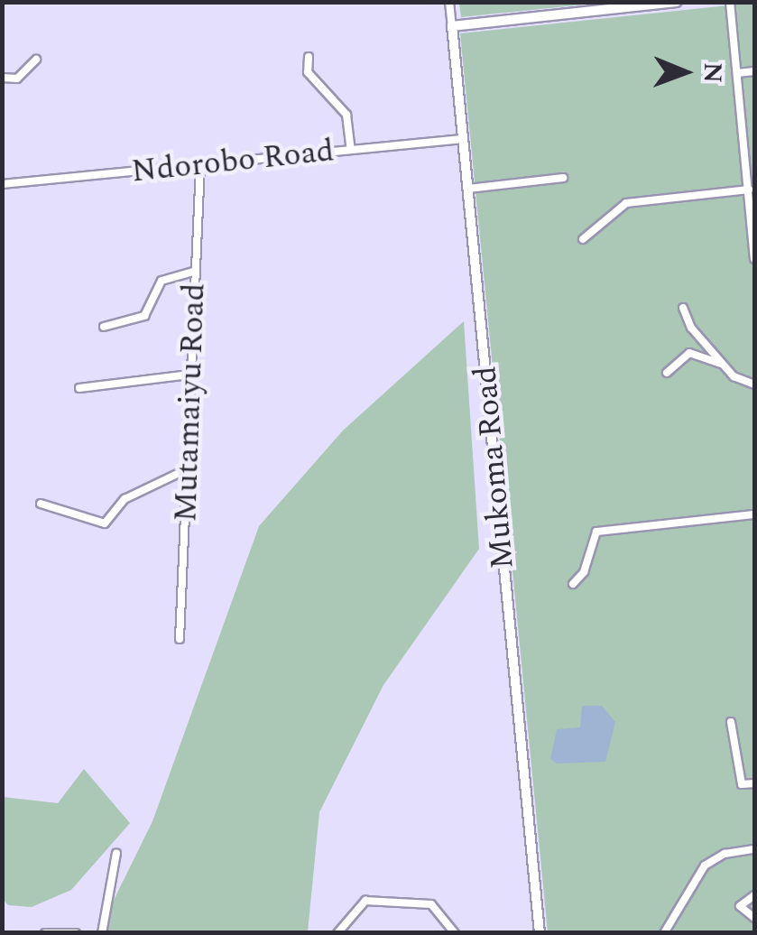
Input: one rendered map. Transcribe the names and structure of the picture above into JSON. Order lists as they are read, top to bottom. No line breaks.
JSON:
{"streets":{"street":["Ndorobo Road","Mutamaiyu Road","Mukoma Road"]},"crossings":[["Ndorobo Road","Mutamaiyu Road"],["Ndorobo Road","Mukoma Road"]],"north":"right"}
